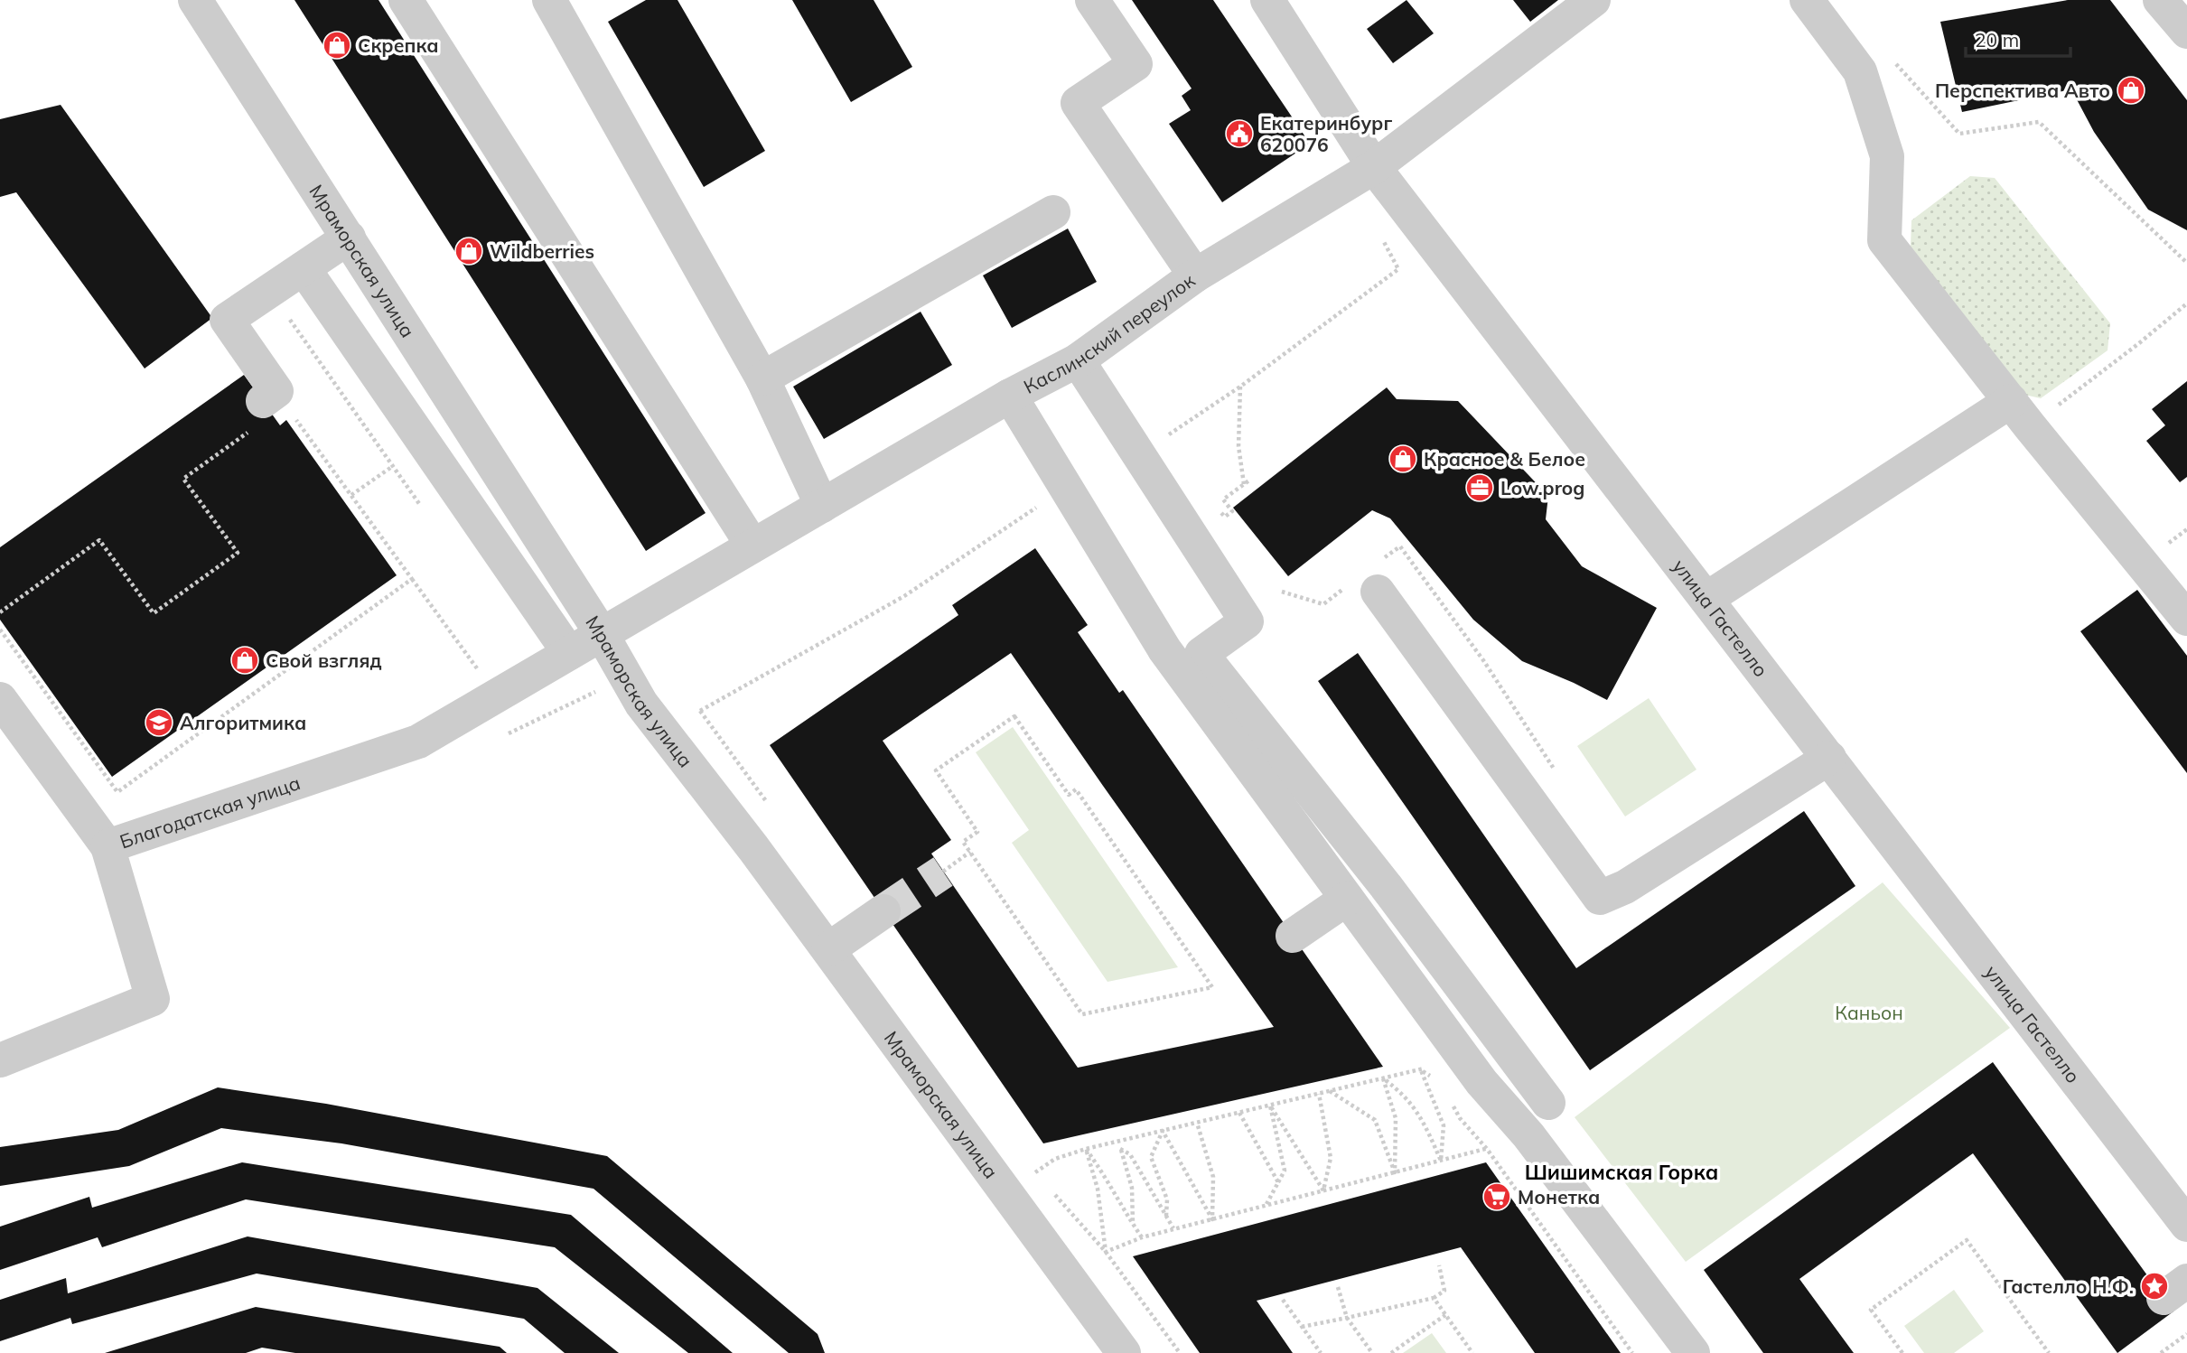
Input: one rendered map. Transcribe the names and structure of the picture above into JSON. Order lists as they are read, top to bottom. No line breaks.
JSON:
{"streets":{"street":["Мраморская улица","Каслинский переулок","улица Гастелло","Благодатская улица"]},"crossings":[["Мраморская улица","Каслинский переулок"],["Мраморская улица","Благодатская улица"],["Каслинский переулок","улица Гастелло"],["Каслинский переулок","Благодатская улица"]],"districts":["Шишимская Горка"],"parks":["Каньон"],"places":{"shop":["Скрепка","Перспектива Авто","Wildberries","Красное & Белое","Свой взгляд"],"public building":["Екатеринбург 620076"],"office":["Low.prog"],"school or university":["Алгоритмика"],"supermarket":["Монетка"],"place":["Гастелло Н.Ф."]},"scale_bar":"20 m"}
